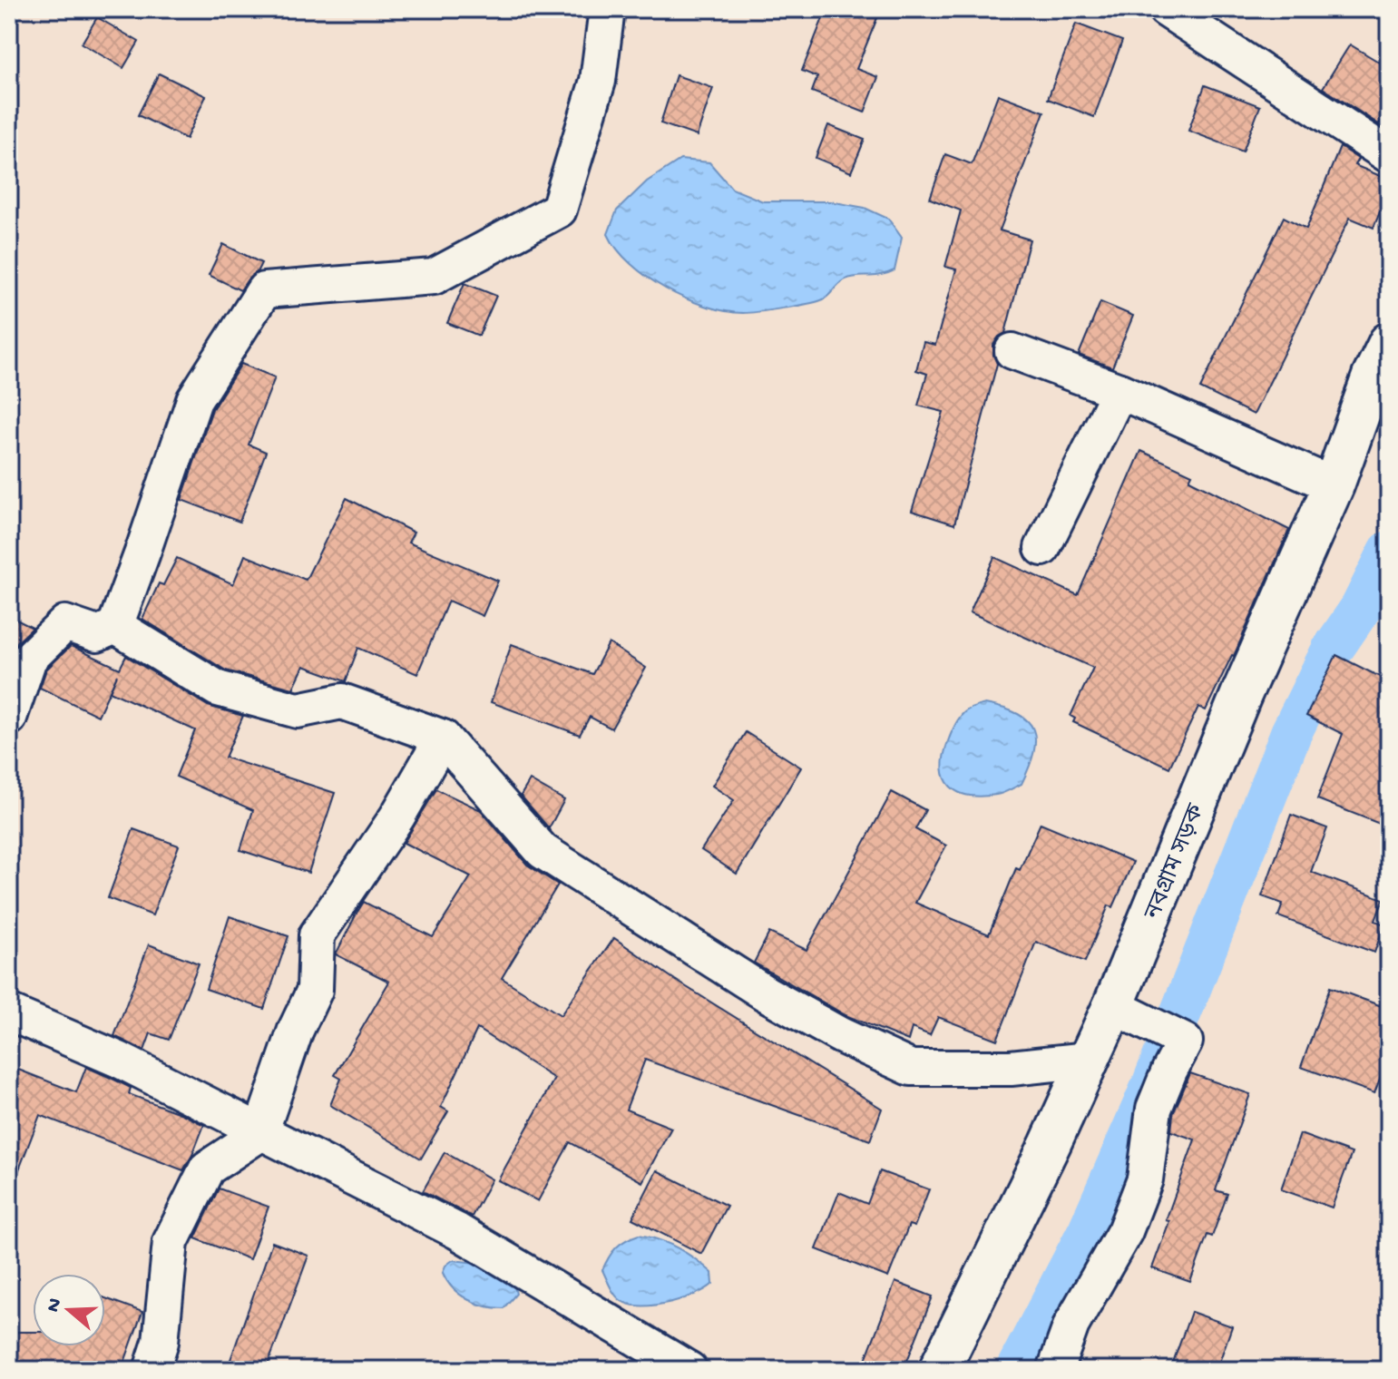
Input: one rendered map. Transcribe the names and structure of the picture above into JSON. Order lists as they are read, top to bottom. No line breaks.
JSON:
{"streets":{"main road":["নবগ্রাম সড়ক"]},"north":"left"}
